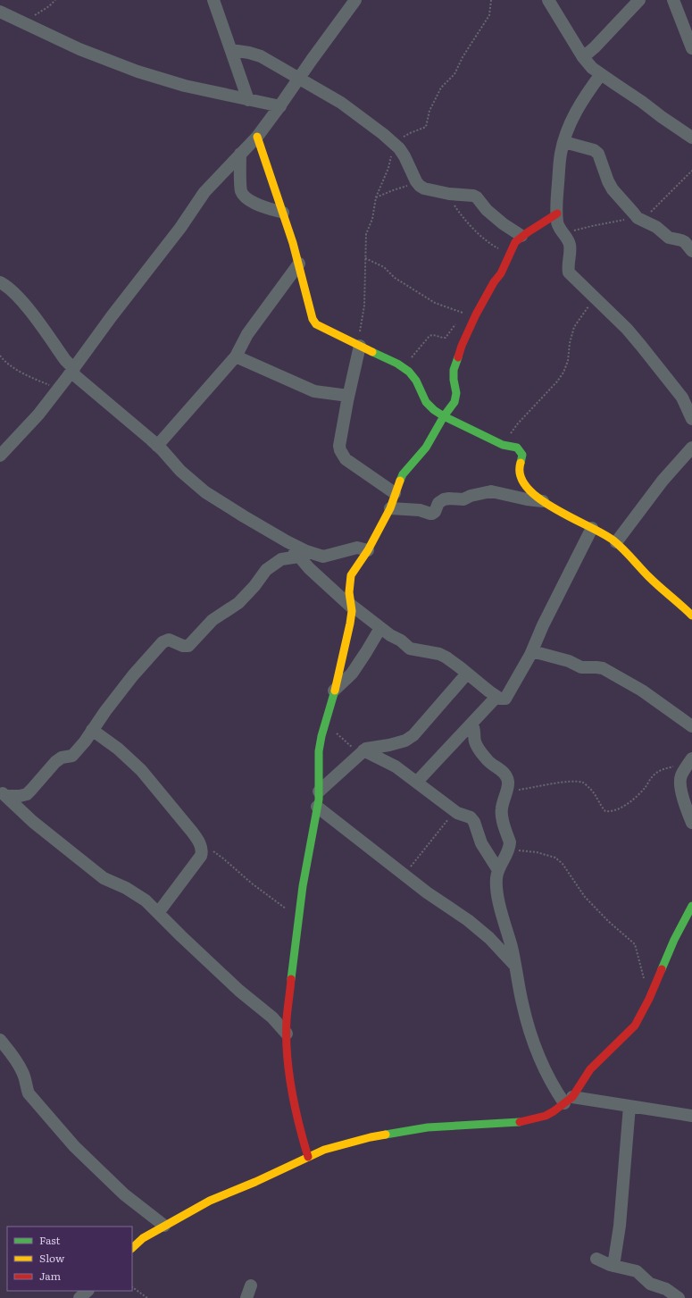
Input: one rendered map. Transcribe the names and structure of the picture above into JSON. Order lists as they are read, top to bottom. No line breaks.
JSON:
{"legend":["Fast","Slow","Jam"]}
